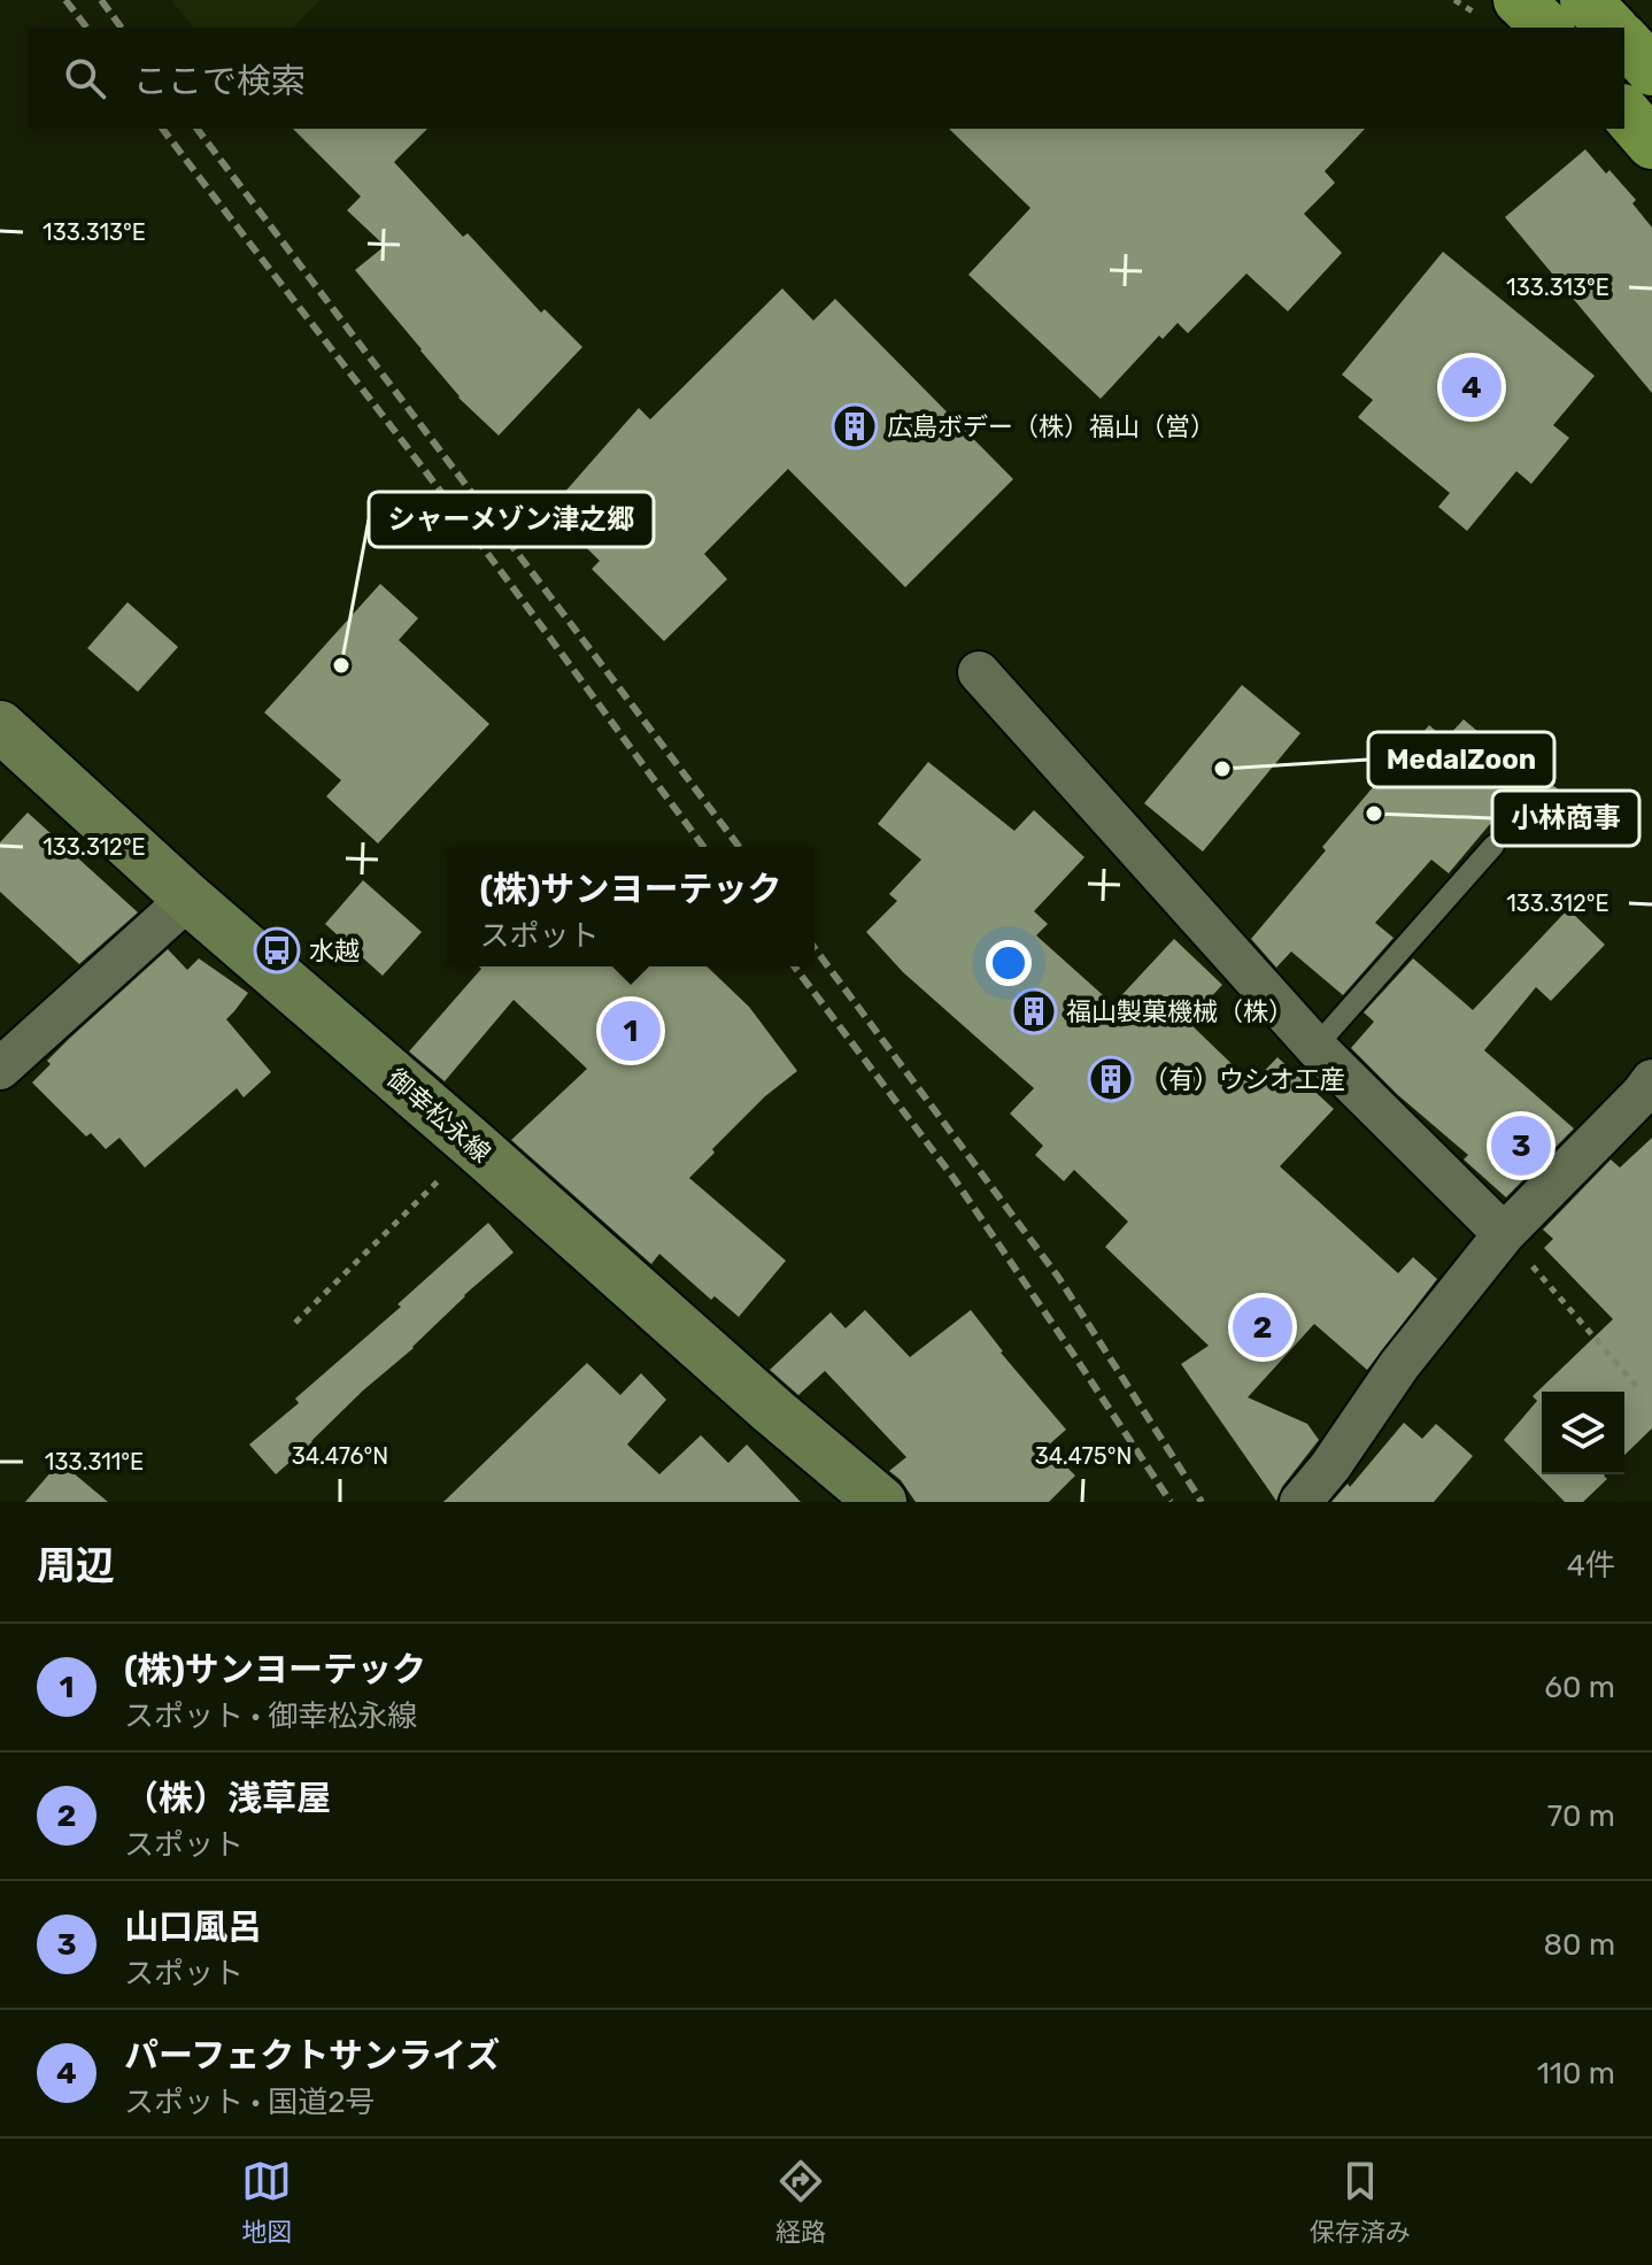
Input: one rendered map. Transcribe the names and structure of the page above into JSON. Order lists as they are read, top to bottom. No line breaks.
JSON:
{"streets":{"main road":["御幸松永線"]},"places":{"building":["広島ボデー（株）福山（営）","福山製菓機械（株）","（有）ウシオ工産"],"other":["シャーメゾン津之郷","MedalZoon","小林商事"],"bus stop":["水越"]},"page":{"search":"ここで検索","pins":["4","1","3","2"],"popup":["(株)サンヨーテック","スポット"],"heading":["周辺","4件"],"list":[{"mark":"1","name":"(株)サンヨーテック","note":"スポット · 御幸松永線","value":"60 m"},{"mark":"2","name":"（株）浅草屋","note":"スポット","value":"70 m"},{"mark":"3","name":"山口風呂","note":"スポット","value":"80 m"},{"mark":"4","name":"パーフェクトサンライズ","note":"スポット · 国道2号","value":"110 m"}],"nav":["地図","経路","保存済み"]},"coordinates":["133.313°E","133.312°E","34.476°N","34.475°N","133.311°E"]}
